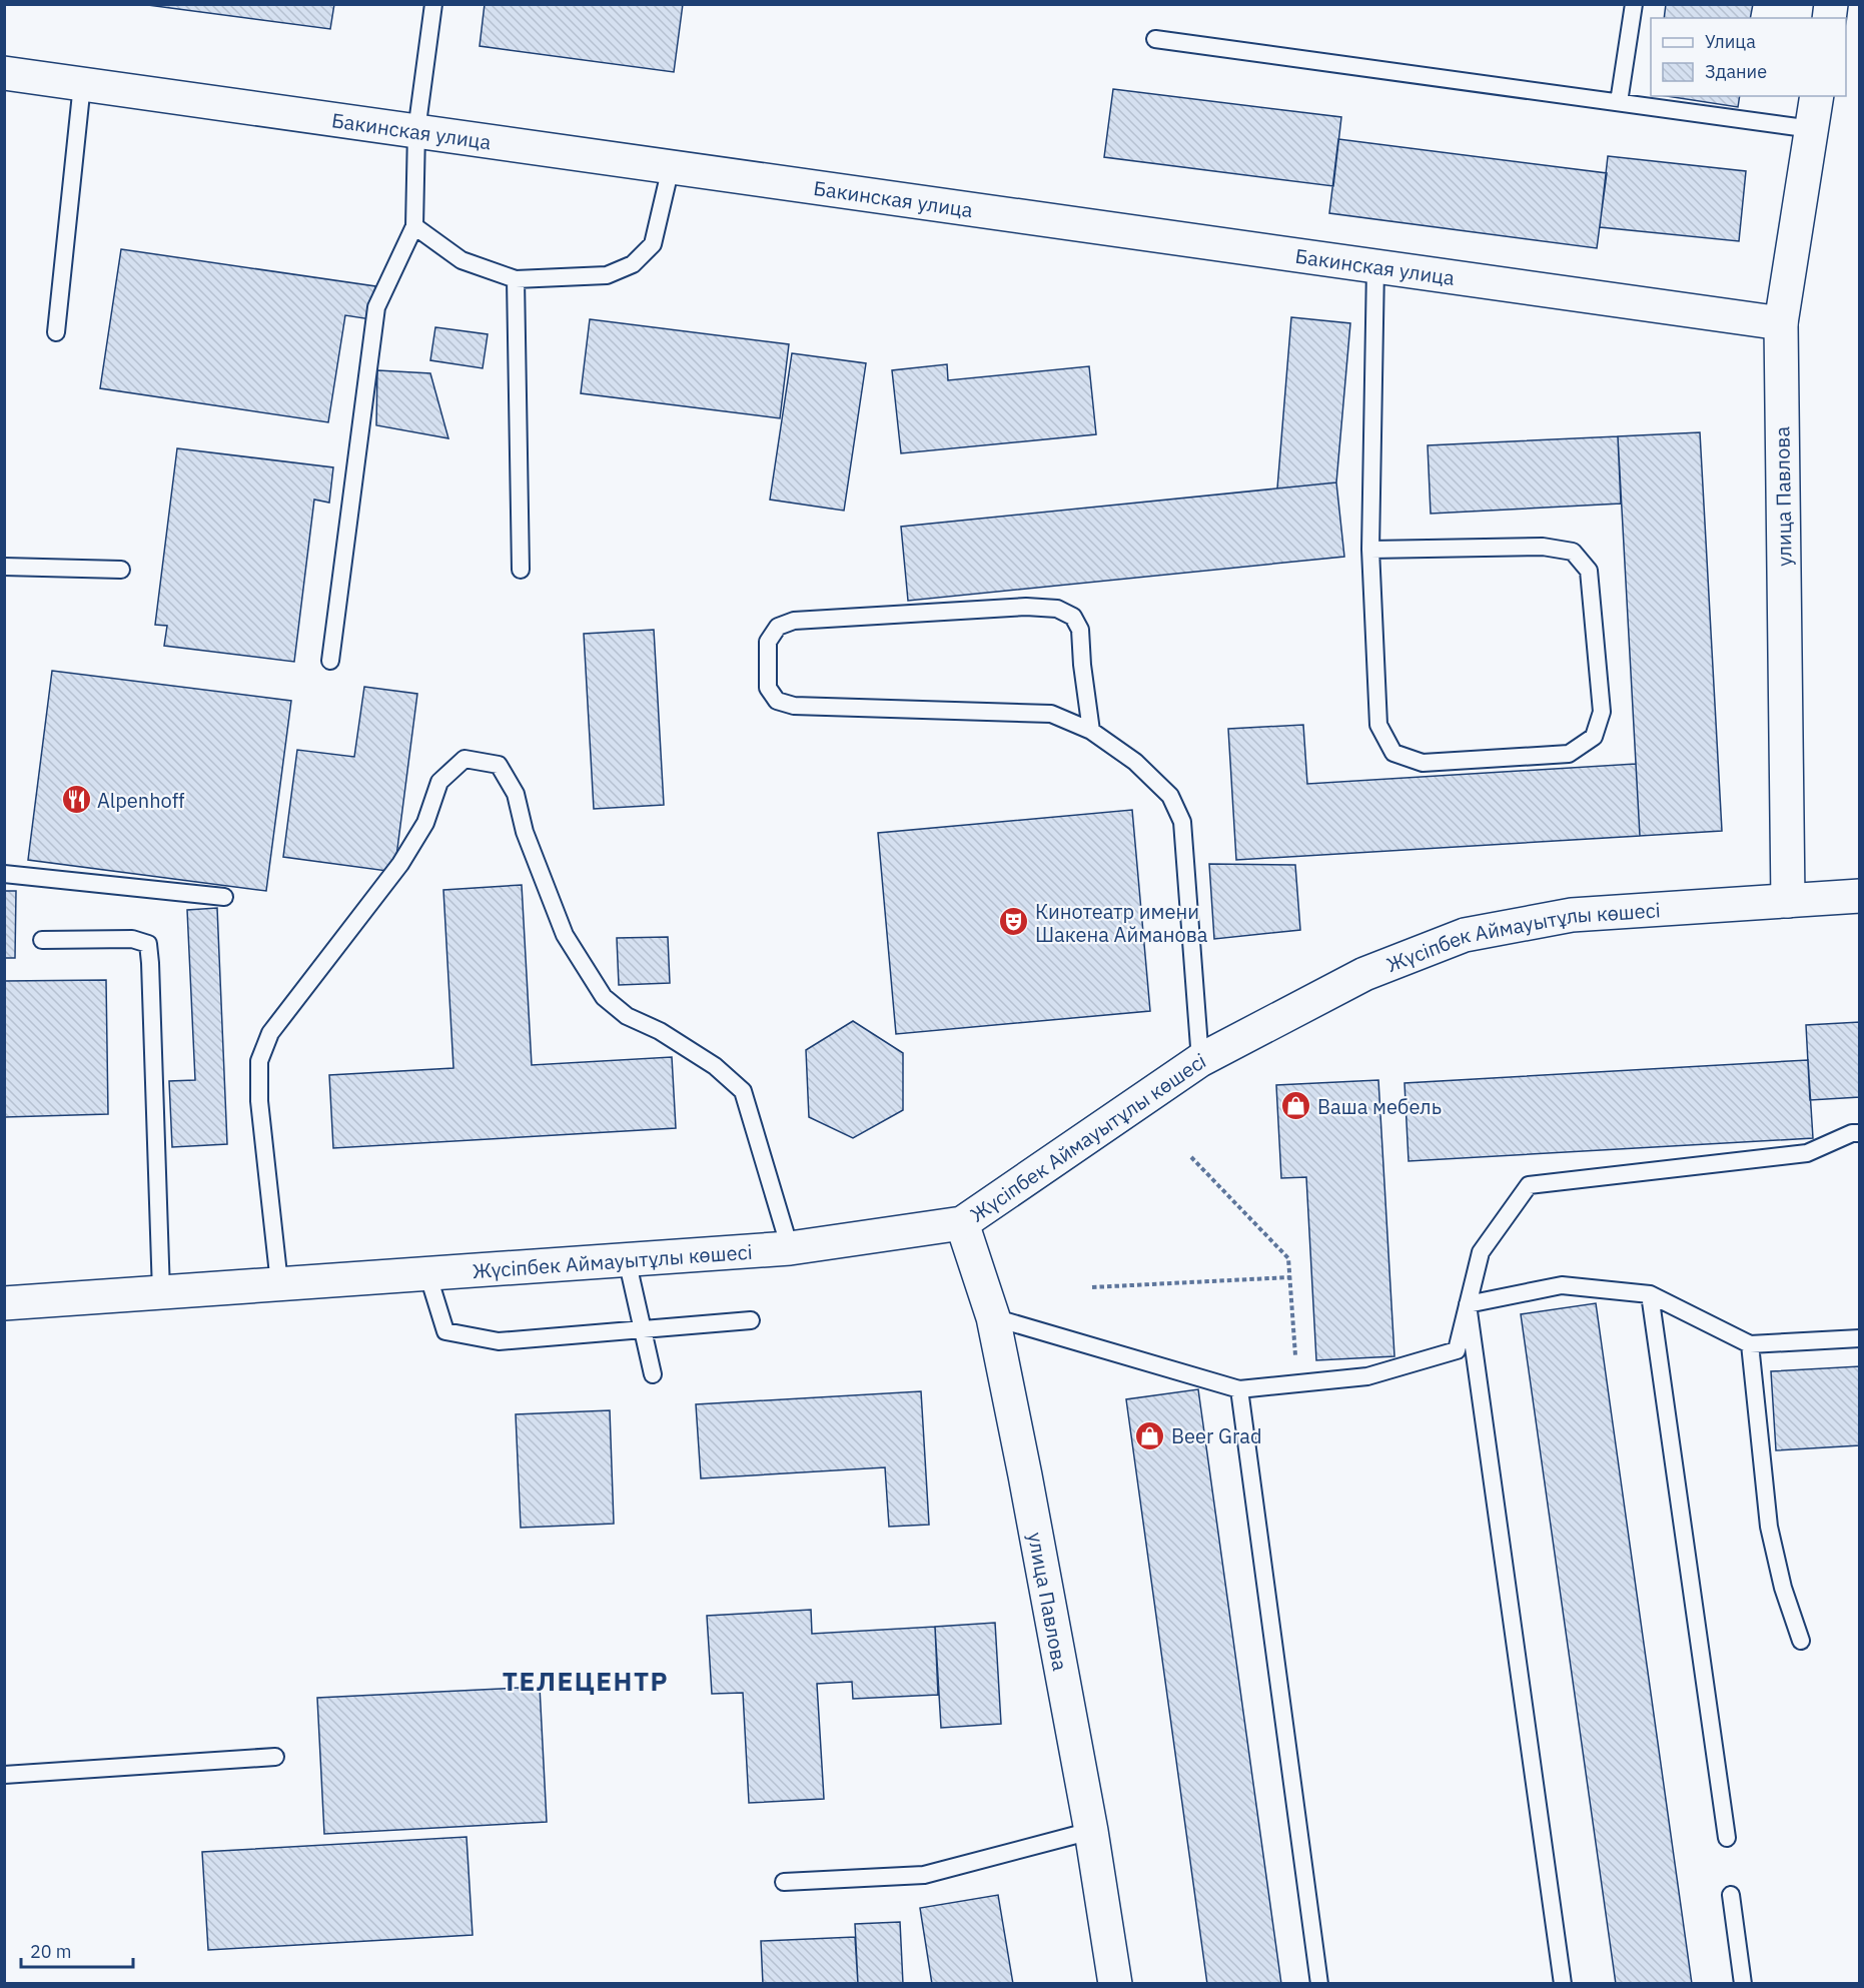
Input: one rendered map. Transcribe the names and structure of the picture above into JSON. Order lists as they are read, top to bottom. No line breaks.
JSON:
{"streets":{"street":["Бакинская улица","улица Павлова","Жүсіпбек Аймауытұлы көшесі"]},"crossings":[["Бакинская улица","улица Павлова"],["улица Павлова","Жүсіпбек Аймауытұлы көшесі"]],"districts":["ТЕЛЕЦЕНТР"],"places":{"restaurant":["Alpenhoff"],"theatre":["Кинотеатр имени Шакена Айманова"],"shop":["Ваша мебель","Beer Grad"]},"legend":["Улица","Здание"],"scale_bar":"20 m"}
